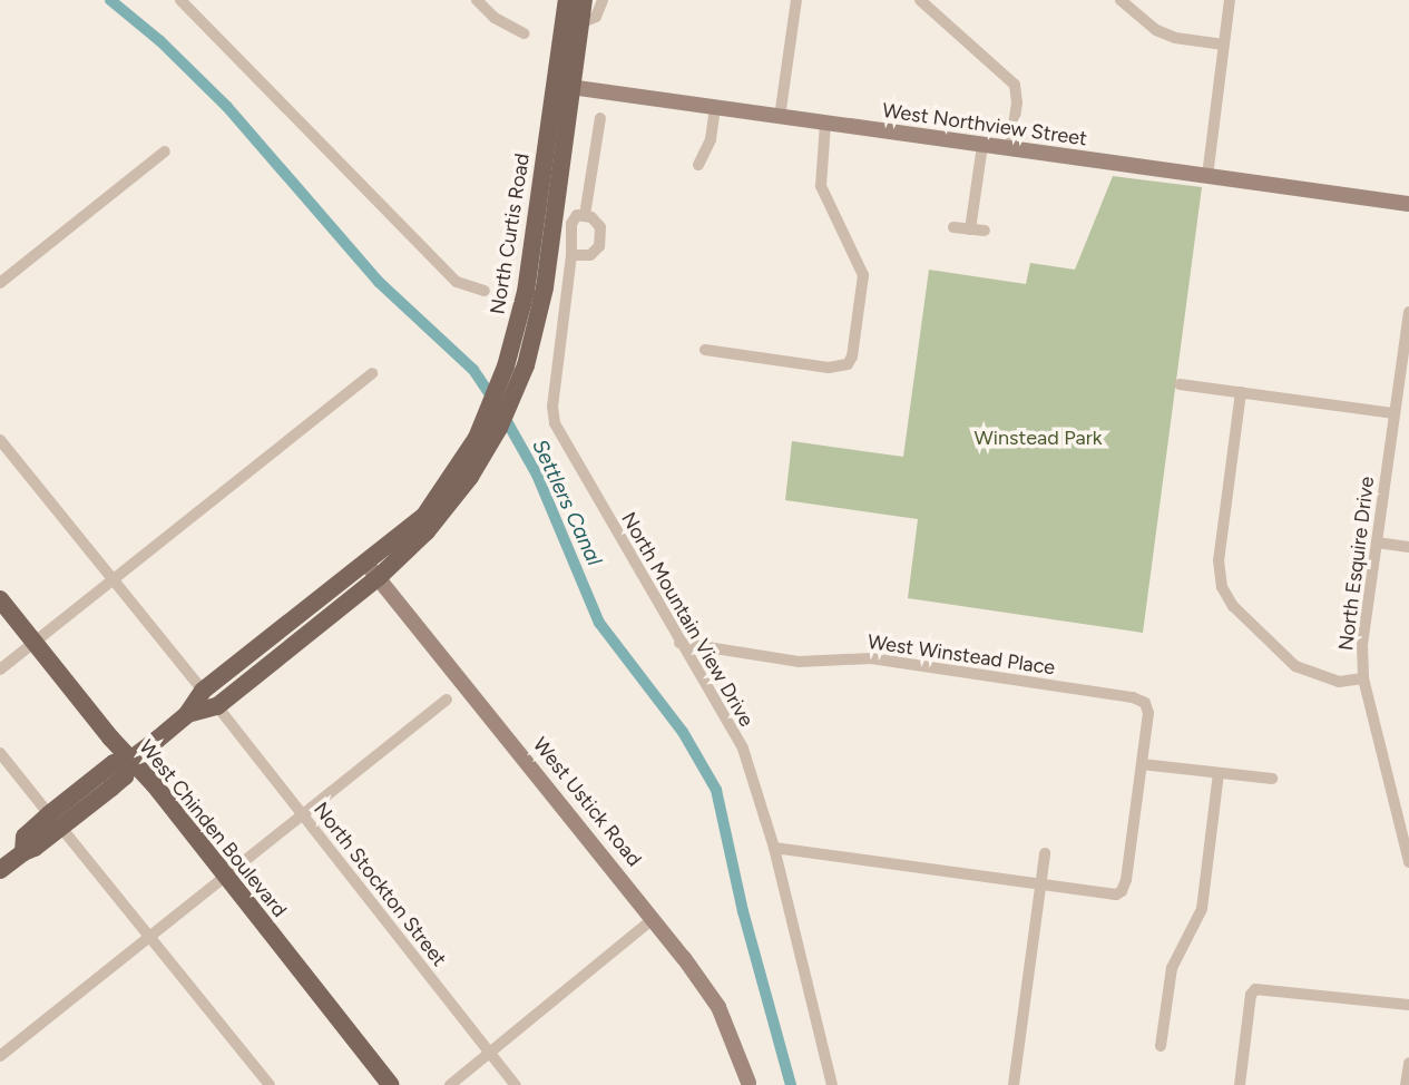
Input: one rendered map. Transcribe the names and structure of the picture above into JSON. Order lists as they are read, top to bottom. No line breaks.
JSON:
{"streets":{"main road":["North Curtis Road","West Chinden Boulevard"],"street":["West Northview Street","North Esquire Drive","North Mountain View Drive","West Winstead Place","West Ustick Road","North Stockton Street"]},"crossings":[["West Northview Street","North Curtis Road"],["North Curtis Road","West Ustick Road"],["North Curtis Road","West Chinden Boulevard"],["North Curtis Road","North Stockton Street"],["North Mountain View Drive","West Winstead Place"]],"water":["Settlers Canal"],"parks":["Winstead Park"]}
